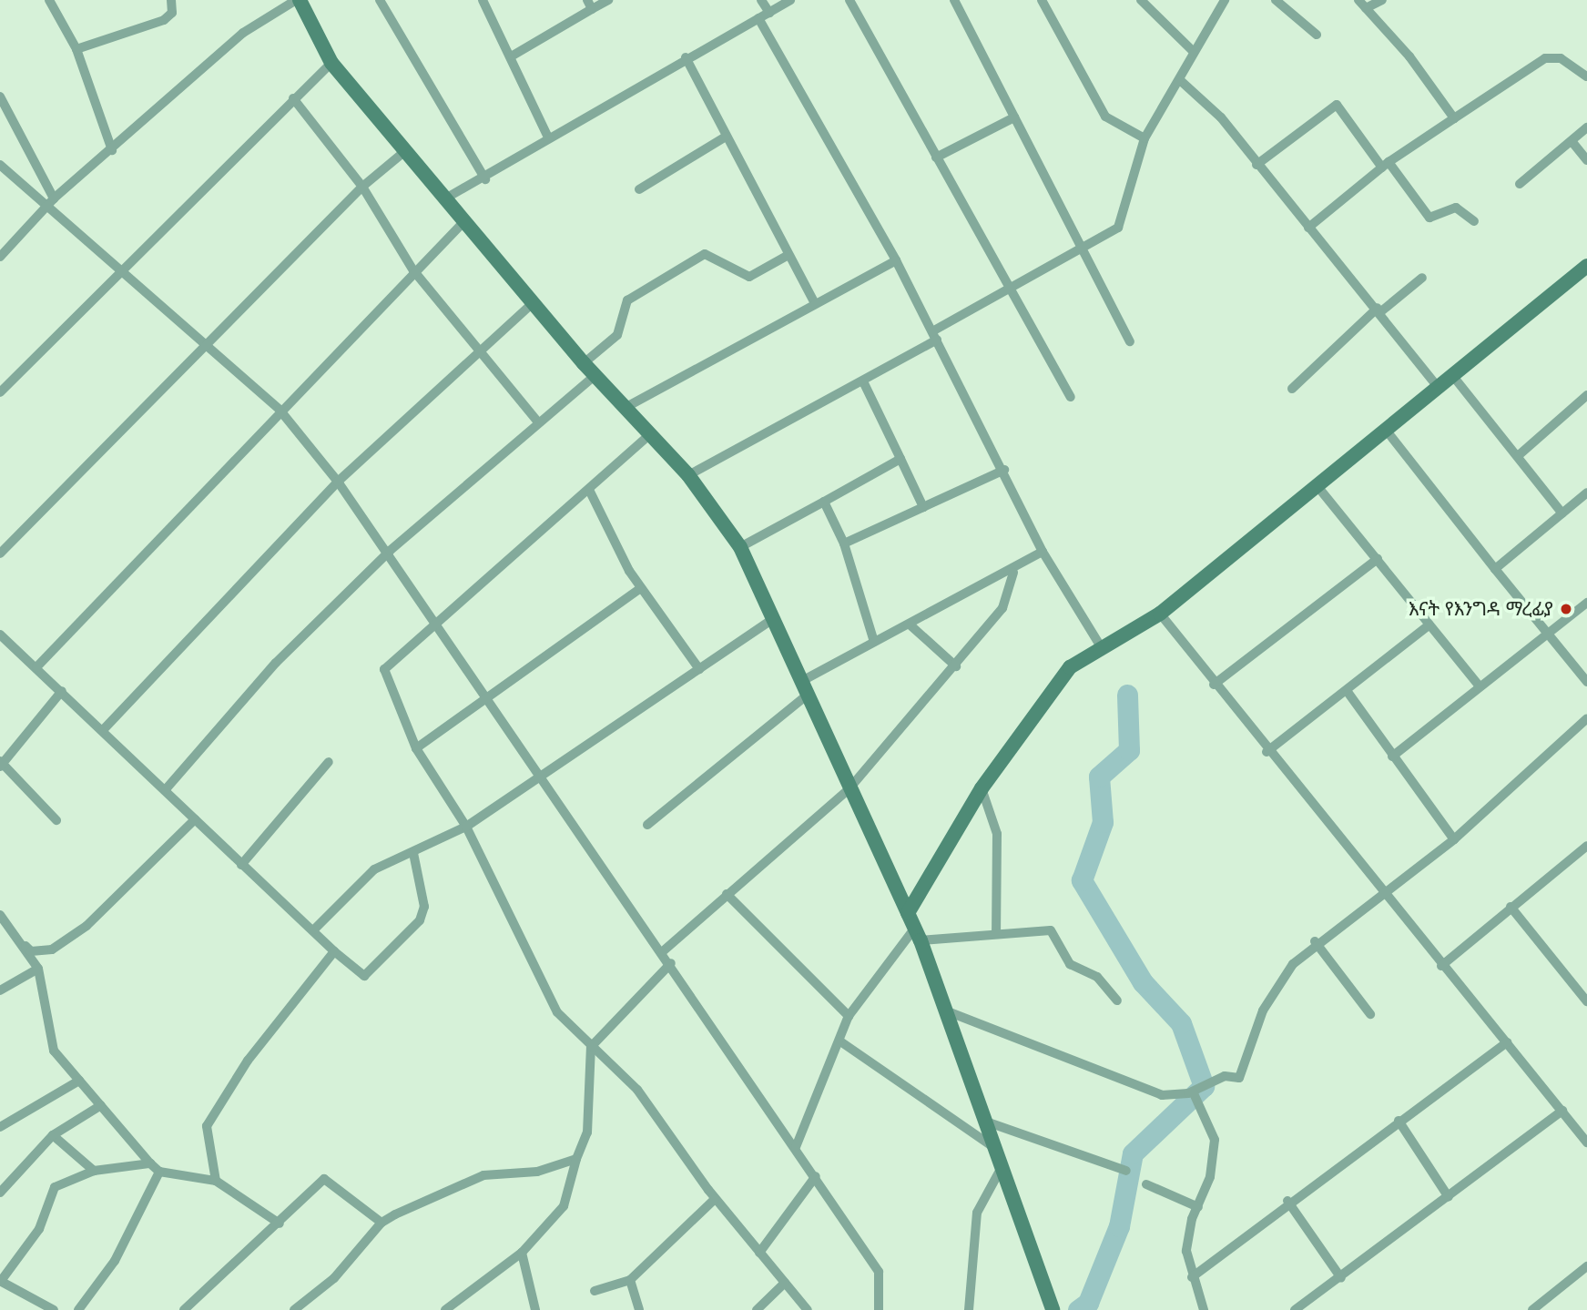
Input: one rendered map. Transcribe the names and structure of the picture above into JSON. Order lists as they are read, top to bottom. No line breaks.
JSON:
{"places":["እናት የእንግዳ ማረፊያ"]}
